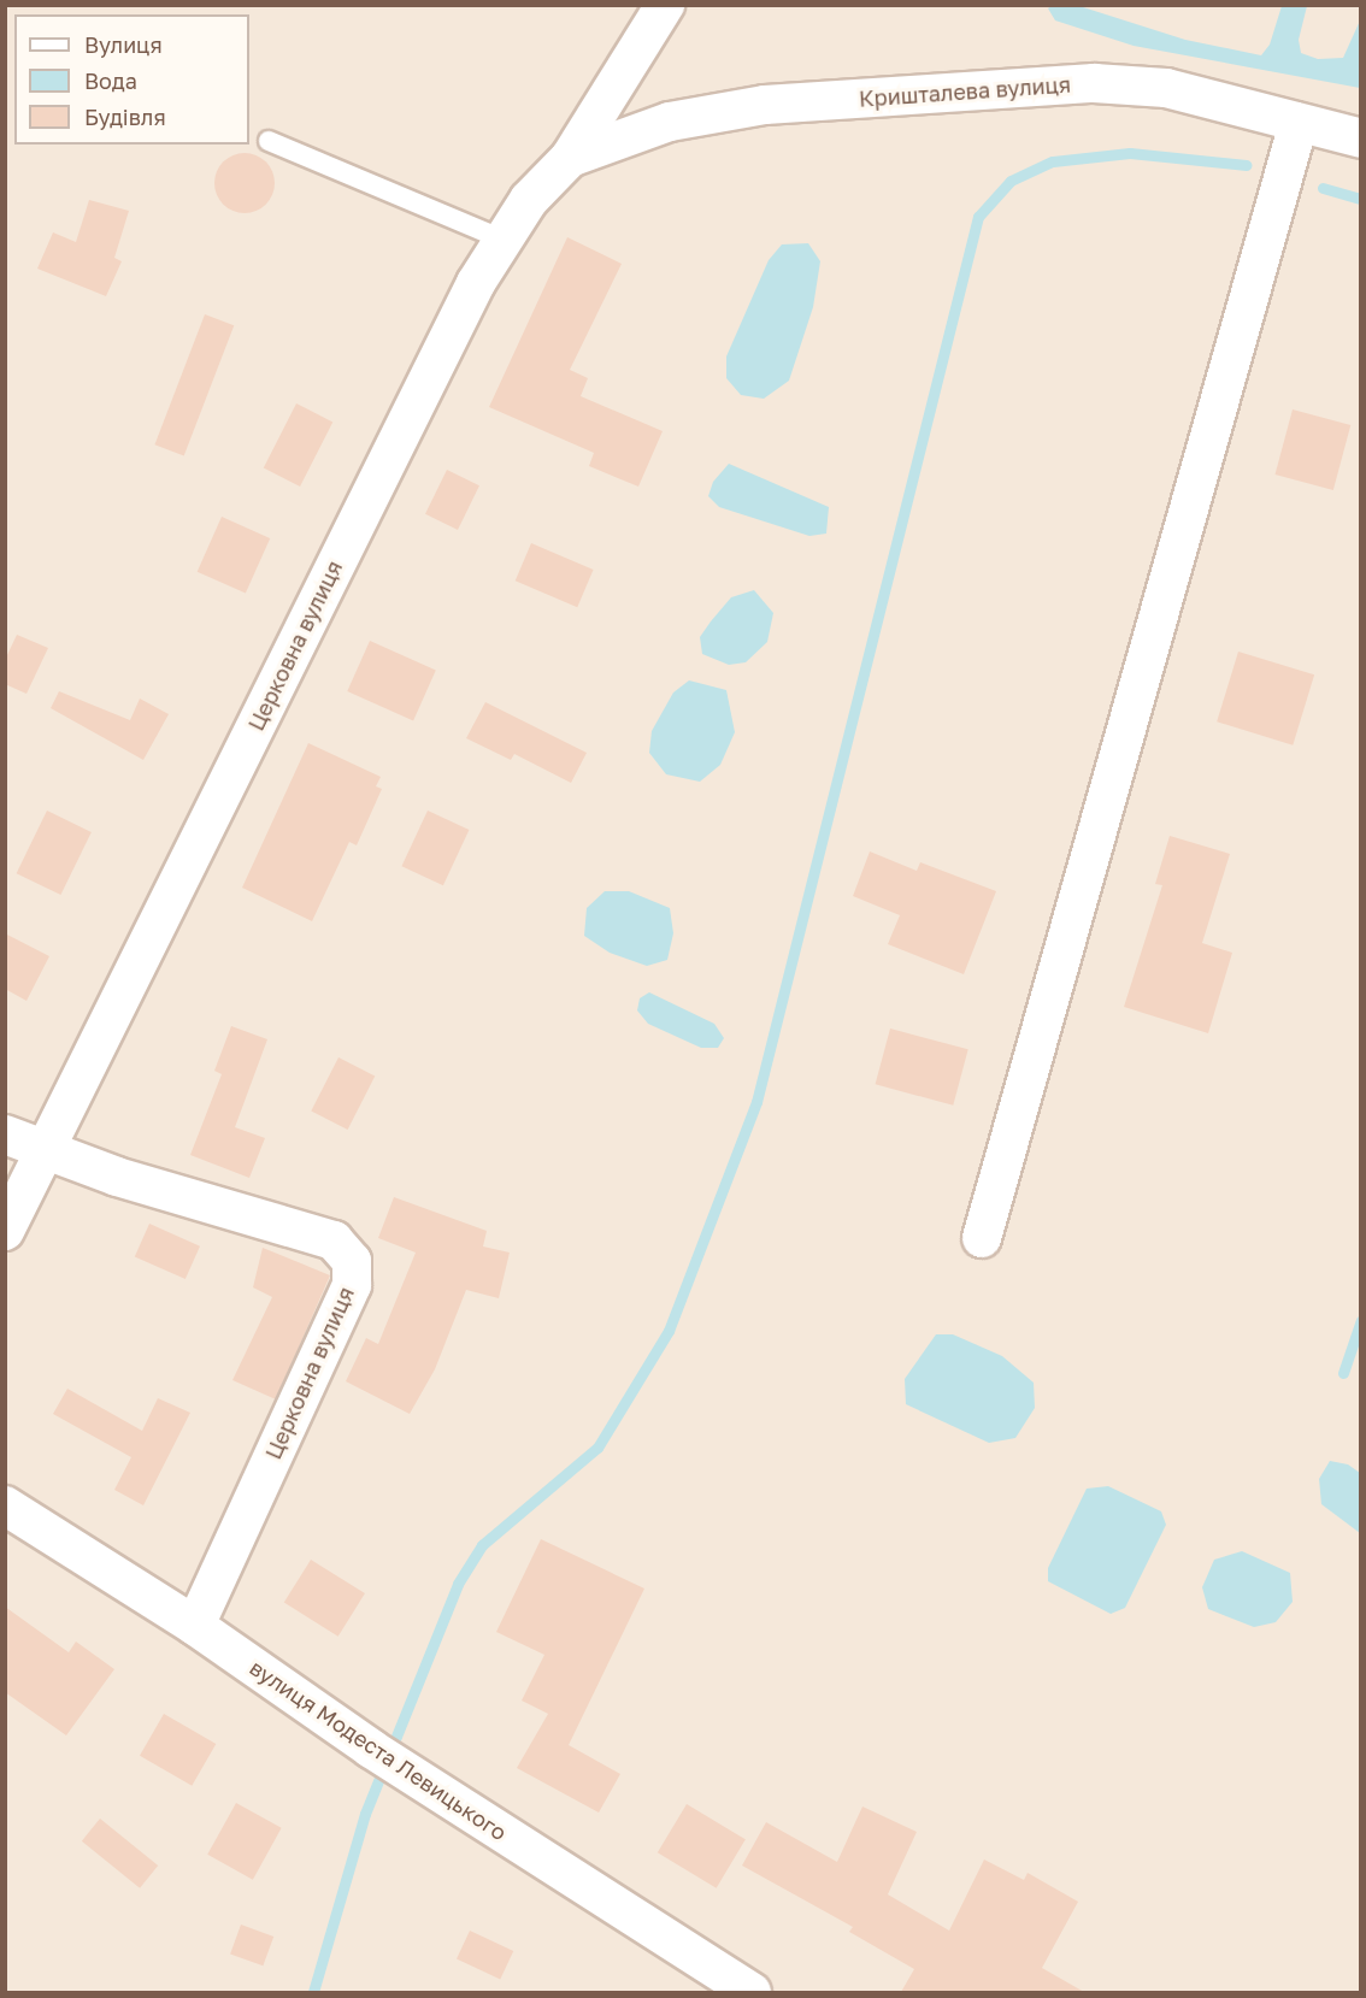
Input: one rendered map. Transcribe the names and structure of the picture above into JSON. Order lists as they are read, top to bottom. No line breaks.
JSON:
{"streets":{"street":["Кришталева вулиця","Церковна вулиця","вулиця Модеста Левицького"]},"crossings":[["Кришталева вулиця","Церковна вулиця"],["Церковна вулиця","вулиця Модеста Левицького"]],"legend":["Вулиця","Вода","Будівля"]}
